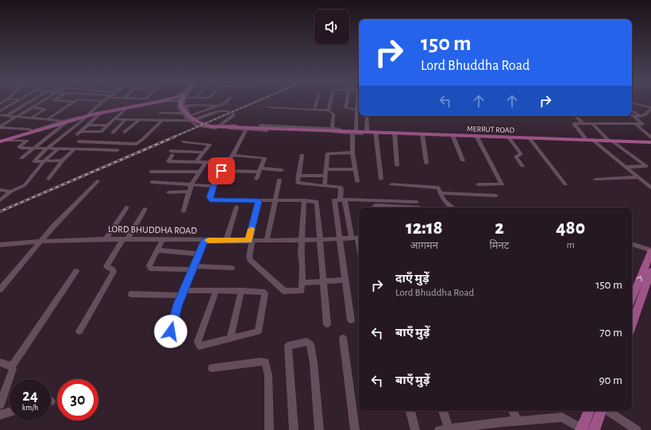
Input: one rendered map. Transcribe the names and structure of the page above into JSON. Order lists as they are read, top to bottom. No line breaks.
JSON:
{"streets":{"main road":["MERRUT ROAD"],"street":["LORD BHUDDHA ROAD"]},"page":{"turn":["150 m","Lord Bhuddha Road"],"eta":["12:18","आगमन","2","मिनट","480","m"],"list":[{"name":"दाएँ मुड़ें","note":"Lord Bhuddha Road","value":"150 m"},{"name":"बाएँ मुड़ें","value":"70 m"},{"name":"बाएँ मुड़ें","value":"90 m"}],"speed":"24 km/h","limit":"30"}}
